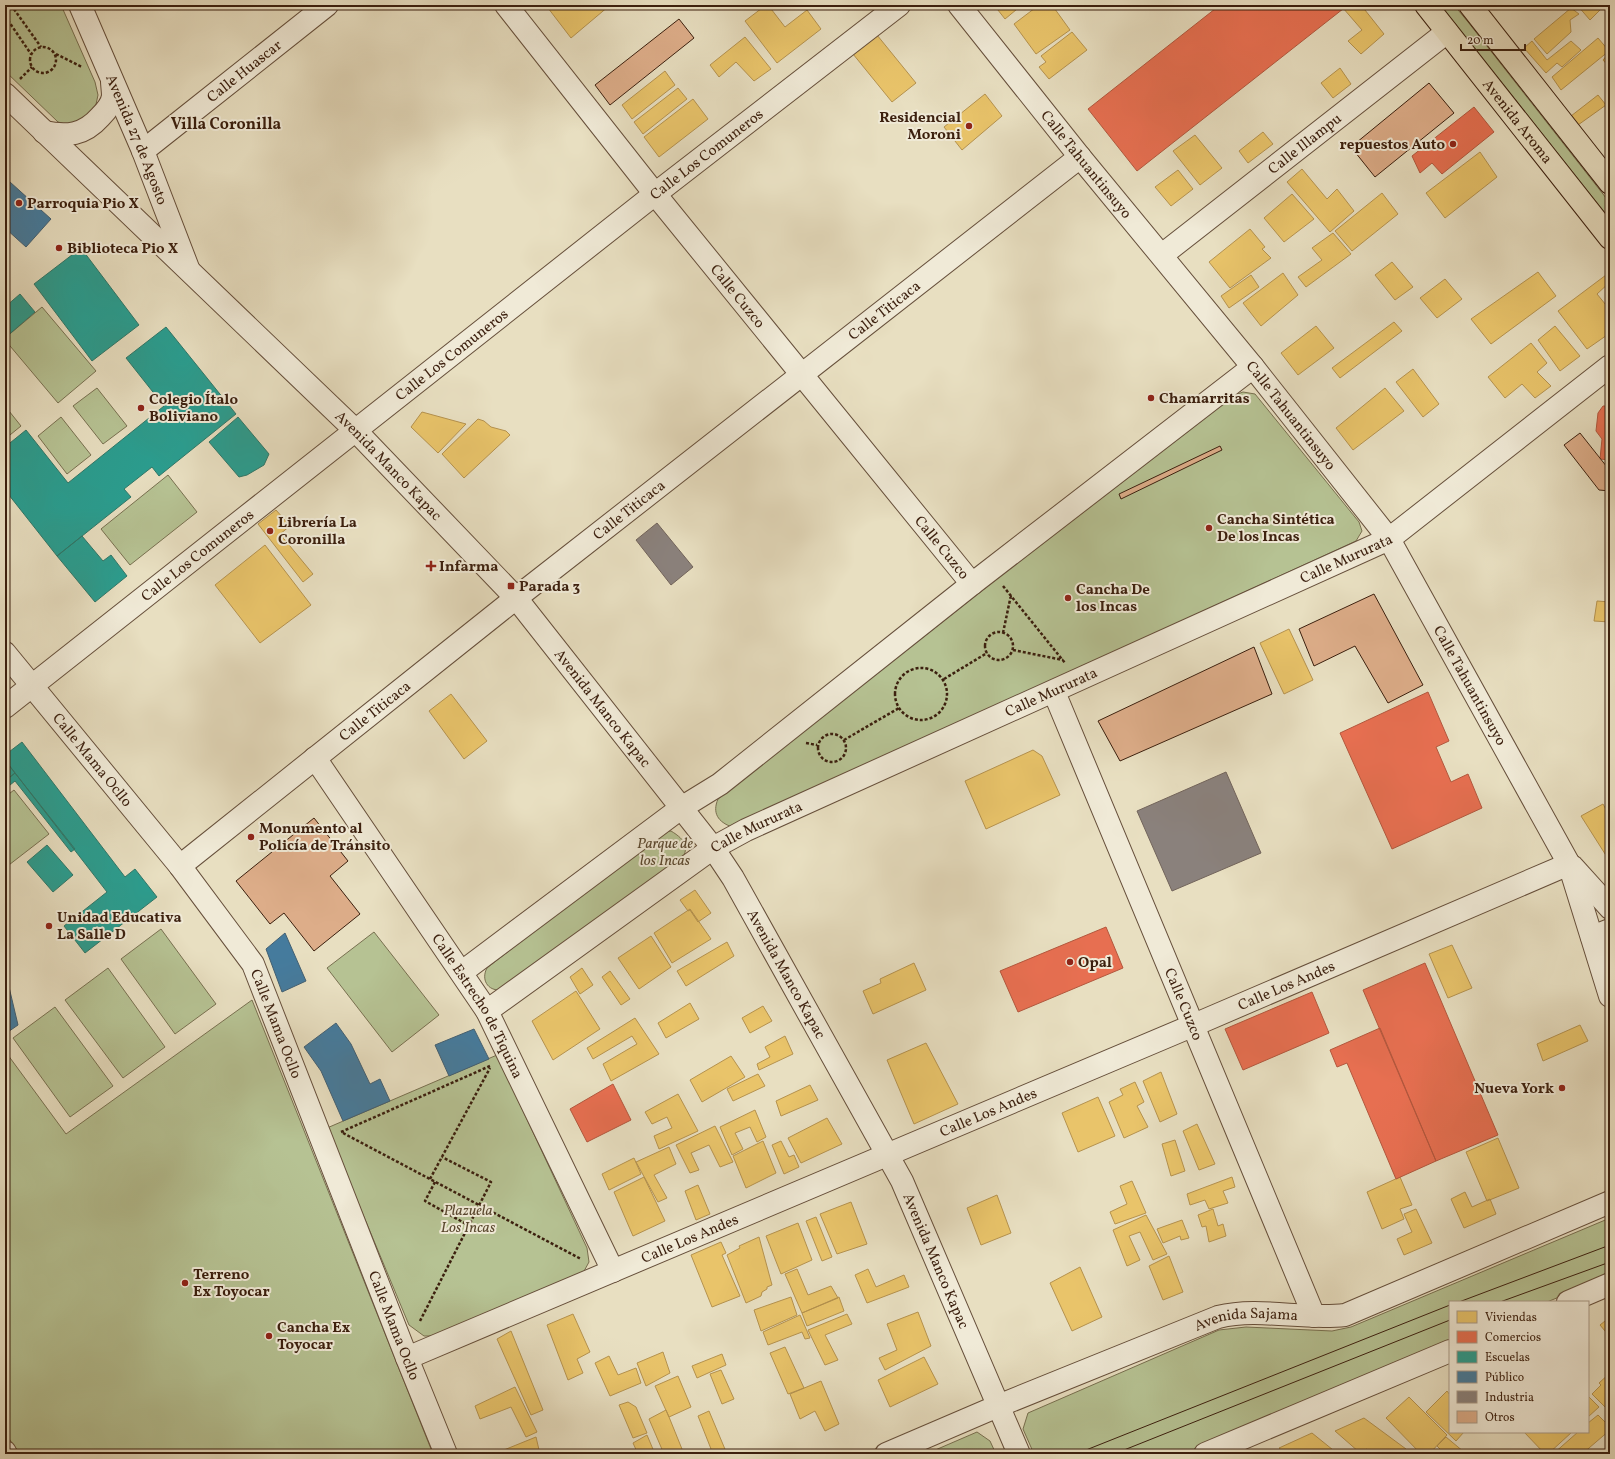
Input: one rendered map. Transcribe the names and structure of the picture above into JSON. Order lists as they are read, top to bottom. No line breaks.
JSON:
{"streets":{"main road":["Avenida Aroma"],"street":["Calle Huascar","Avenida 27 de Agosto","Calle Illampu","Calle Los Comuneros","Calle Tahuantinsuyo","Calle Cuzco","Calle Titicaca","Avenida Manco Kapac","Calle Mururata","Calle Mama Ocllo","Calle Los Andes","Calle Estrecho de Tiquina","Avenida Sajama"]},"crossings":[["Calle Huascar","Avenida 27 de Agosto"],["Avenida Aroma","Calle Illampu"],["Avenida 27 de Agosto","Avenida Manco Kapac"],["Calle Illampu","Calle Tahuantinsuyo"],["Calle Los Comuneros","Calle Cuzco"],["Calle Los Comuneros","Avenida Manco Kapac"],["Calle Los Comuneros","Calle Mama Ocllo"],["Calle Tahuantinsuyo","Calle Titicaca"],["Calle Tahuantinsuyo","Calle Mururata"],["Calle Tahuantinsuyo","Calle Los Andes"],["Calle Cuzco","Calle Titicaca"],["Calle Cuzco","Calle Mururata"],["Calle Cuzco","Calle Los Andes"],["Calle Cuzco","Avenida Sajama"],["Calle Titicaca","Avenida Manco Kapac"],["Calle Titicaca","Calle Mama Ocllo"],["Calle Titicaca","Calle Estrecho de Tiquina"],["Avenida Manco Kapac","Calle Mururata"],["Avenida Manco Kapac","Calle Los Andes"],["Avenida Manco Kapac","Avenida Sajama"],["Calle Mururata","Calle Estrecho de Tiquina"],["Calle Mama Ocllo","Calle Los Andes"],["Calle Los Andes","Calle Estrecho de Tiquina"]],"districts":["Villa Coronilla"],"parks":["Parque de los Incas","Plazuela Los Incas"],"places":{"other":["Residencial Moroni","repuestos Auto","Parroquia Pio X","Biblioteca Pio X","Chamarritas","Colegio Ítalo Boliviano","Cancha Sintética De los Incas","Librería La Coronilla","Cancha De los Incas","Monumento al Policía de Tránsito","Unidad Educativa La Salle D","Opal","Nueva York","Terreno Ex Toyocar","Cancha Ex Toyocar"],"health":["Infarma"],"transit":["Parada 3"]},"legend":["Viviendas","Comercios","Escuelas","Público","Industria","Otros"],"scale_bar":"20 m"}
